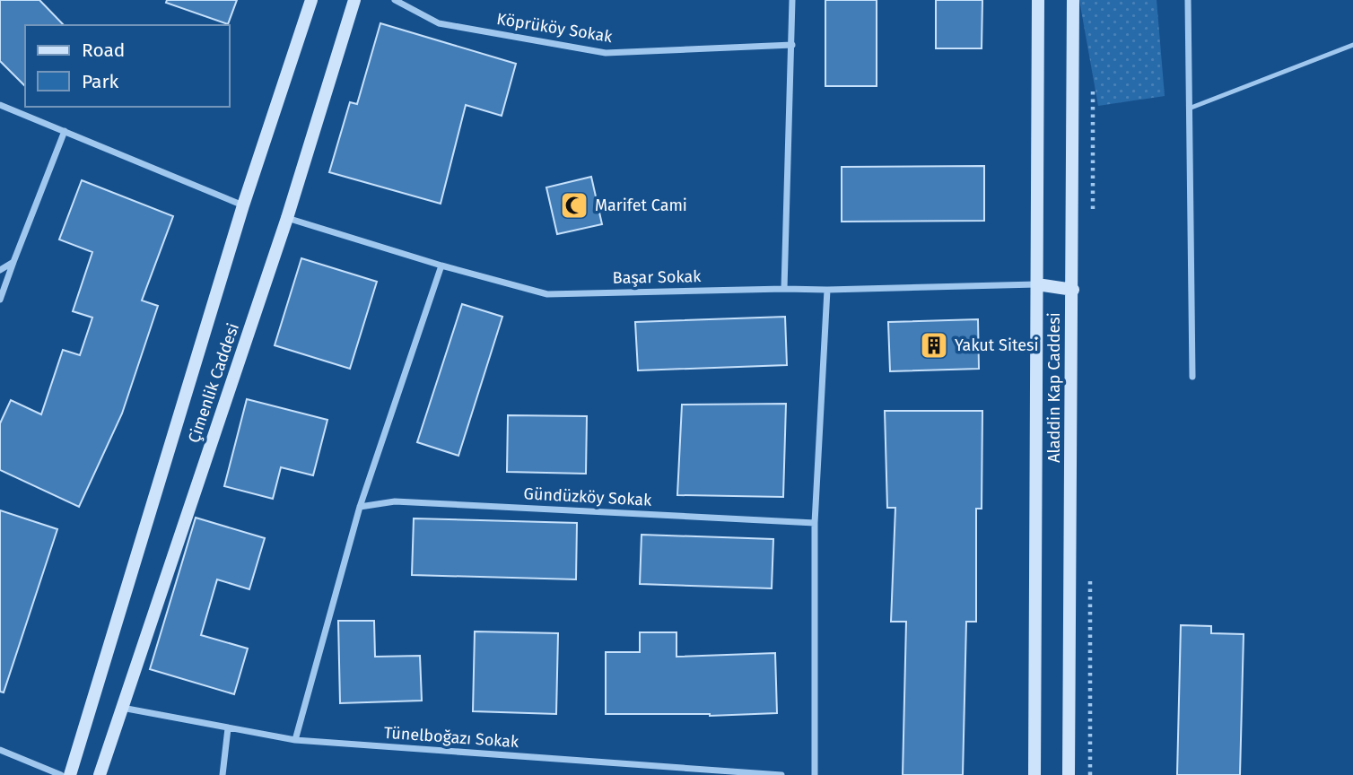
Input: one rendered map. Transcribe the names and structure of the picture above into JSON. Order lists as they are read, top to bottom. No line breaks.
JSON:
{"streets":{"street":["Köprüköy Sokak","Başar Sokak","Çimenlik Caddesi","Aladdin Kap Caddesi","Gündüzköy Sokak","Tünelboğazı Sokak"]},"crossings":[["Başar Sokak","Çimenlik Caddesi"],["Başar Sokak","Aladdin Kap Caddesi"],["Çimenlik Caddesi","Tünelboğazı Sokak"]],"places":{"mosque":["Marifet Cami"],"building":["Yakut Sitesi"]},"legend":["Road","Park"]}
